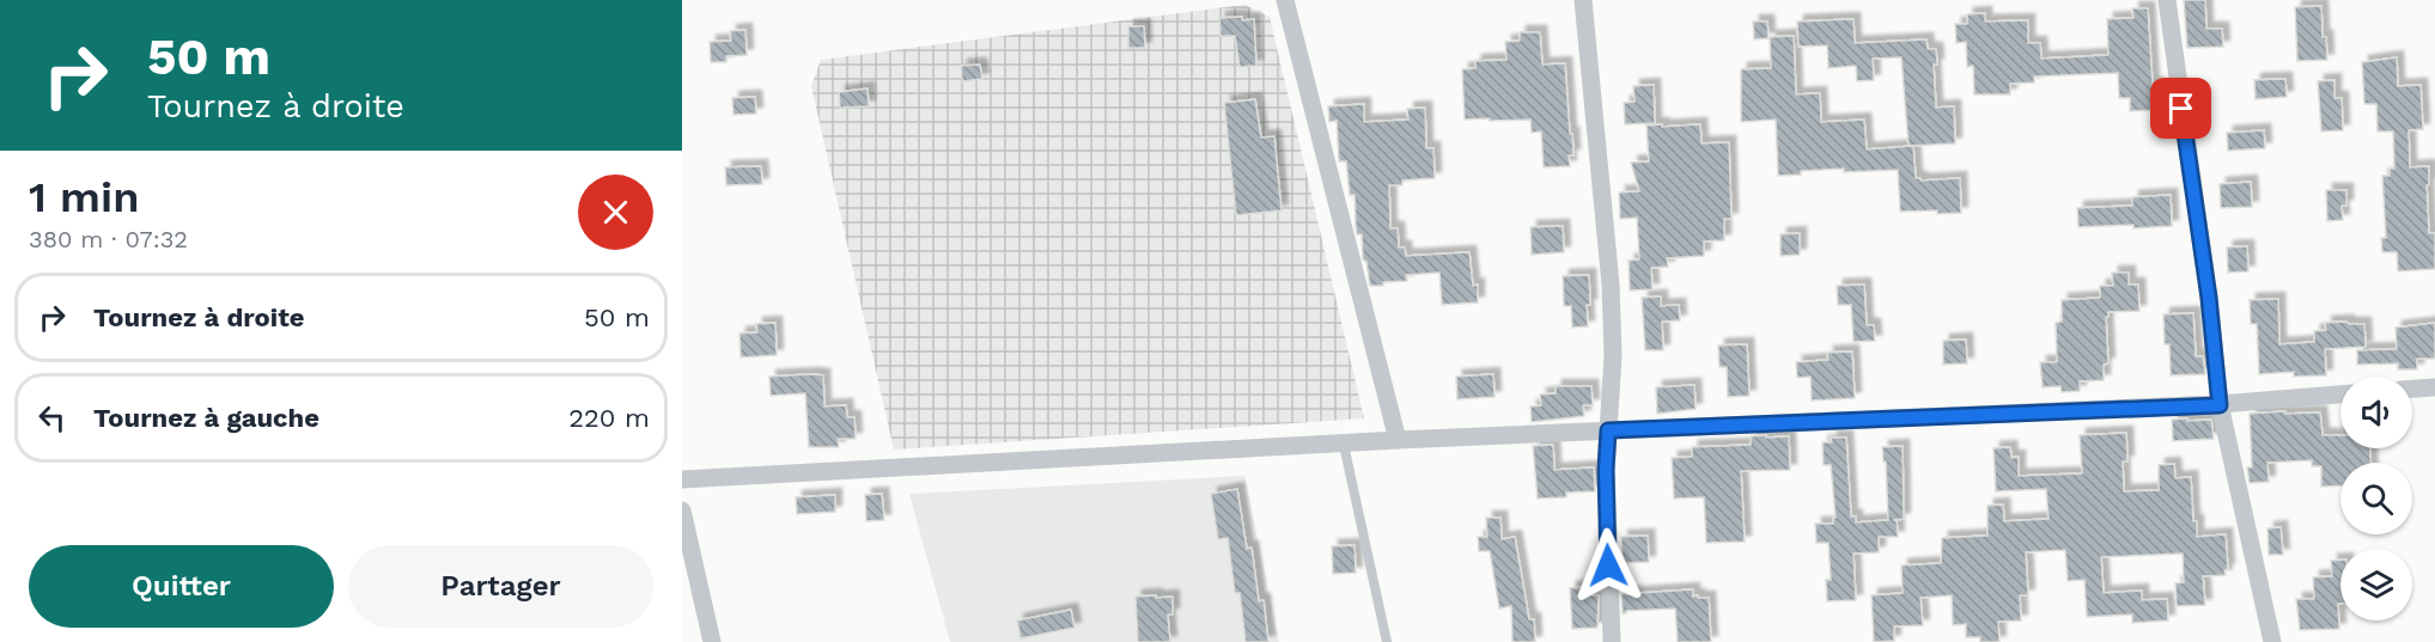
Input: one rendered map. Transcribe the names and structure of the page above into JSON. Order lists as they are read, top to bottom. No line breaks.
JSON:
{"page":{"turn":["50 m","Tournez à droite"],"heading":["1 min","380 m · 07:32"],"list":[{"name":"Tournez à droite","value":"50 m"},{"name":"Tournez à gauche","value":"220 m"}],"buttons":["Quitter","Partager"]}}
